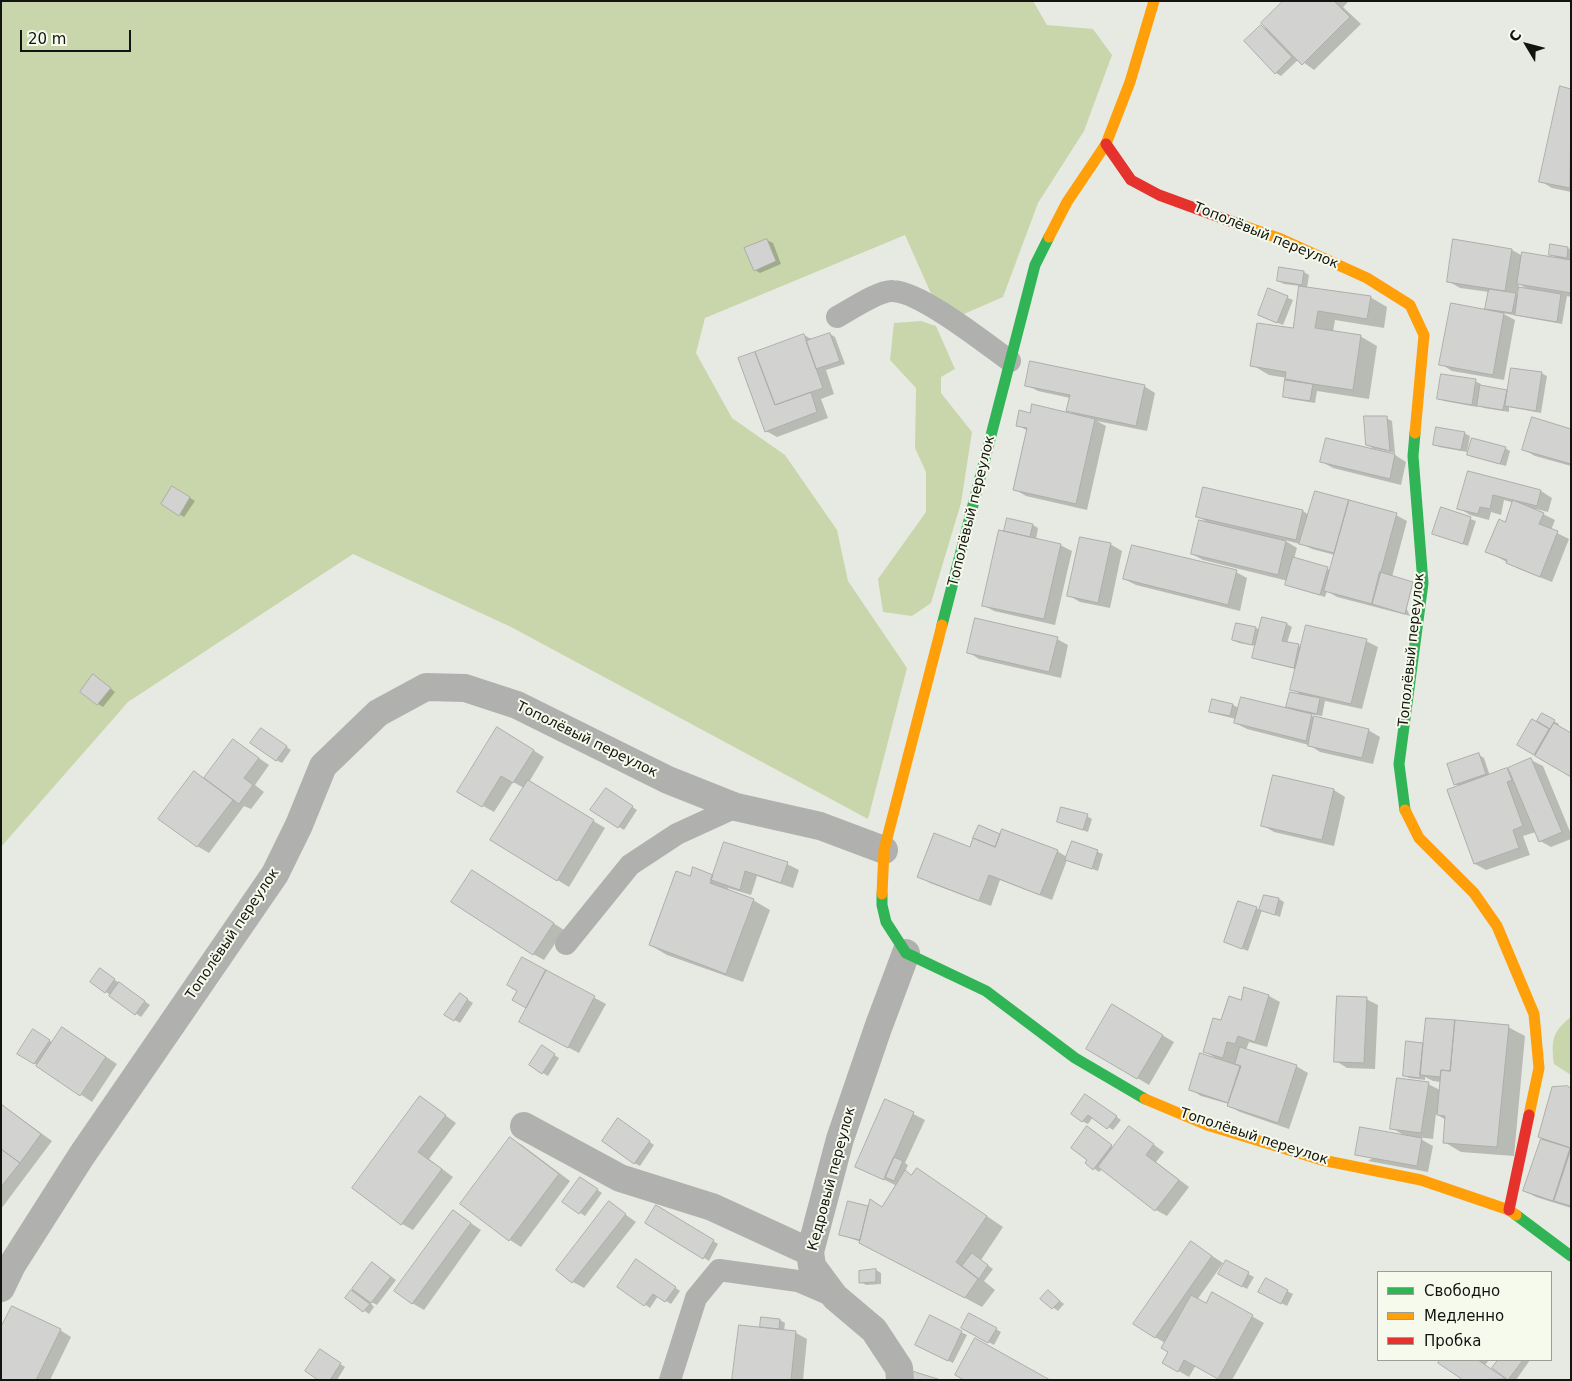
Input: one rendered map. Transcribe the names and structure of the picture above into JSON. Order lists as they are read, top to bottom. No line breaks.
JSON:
{"streets":{"street":["Тополёвый переулок","Кедровый переулок"]},"crossings":[["Тополёвый переулок","Кедровый переулок"]],"legend":["Свободно","Медленно","Пробка"],"scale_bar":"20 m","north":"top left"}
